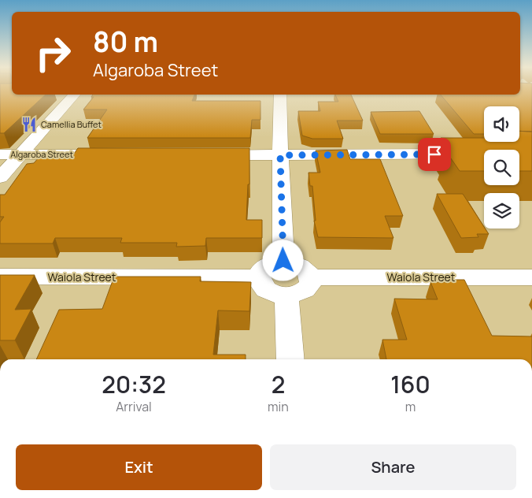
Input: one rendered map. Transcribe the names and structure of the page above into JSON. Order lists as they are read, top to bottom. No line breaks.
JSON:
{"streets":{"street":["Algaroba Street","Waiola Street"]},"places":{"restaurant":["Camellia Buffet"]},"page":{"turn":["80 m","Algaroba Street"],"eta":["20:32","Arrival","2","min","160","m"],"buttons":["Exit","Share"]}}
